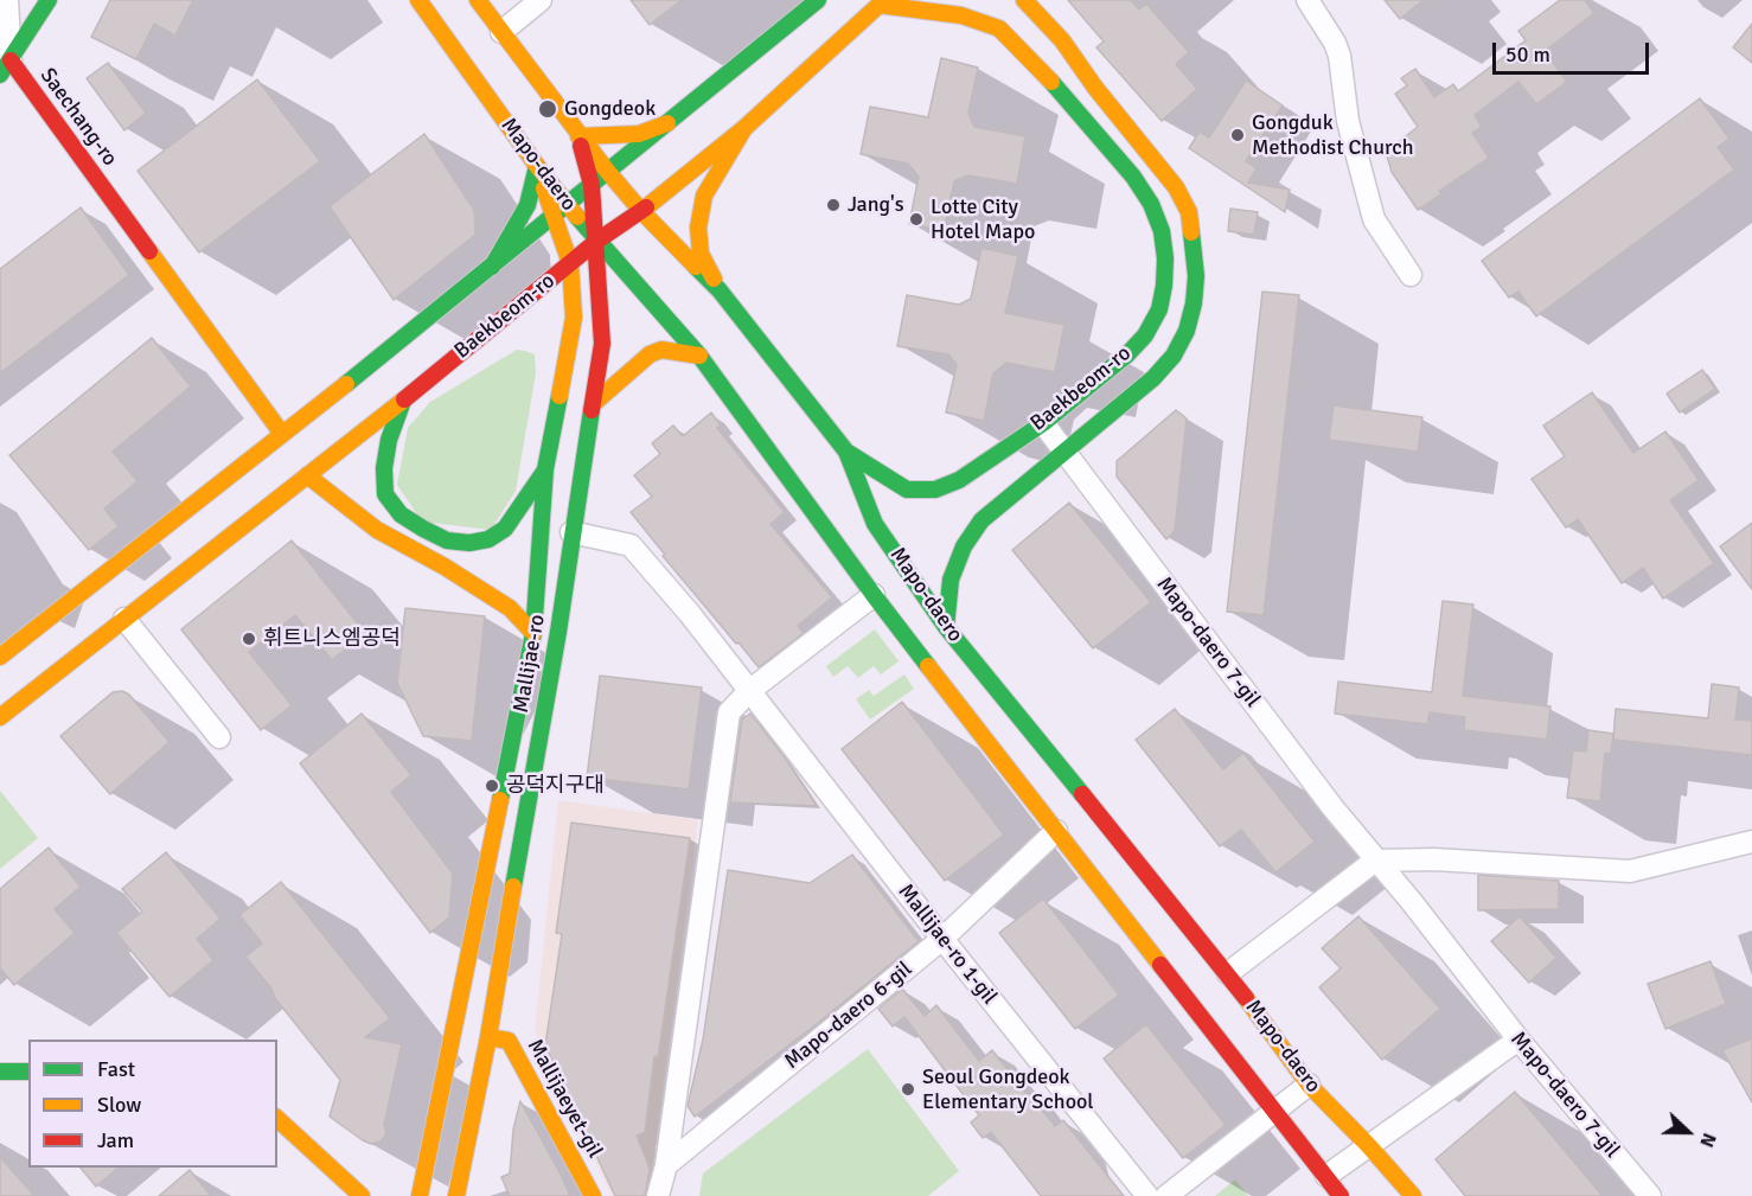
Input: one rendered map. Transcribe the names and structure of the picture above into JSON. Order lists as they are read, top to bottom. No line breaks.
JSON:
{"streets":{"main road":["Saechang-ro","Mapo-daero","Baekbeom-ro","Mallijae-ro","Mallijaeyet-gil"],"street":["Mapo-daero 7-gil","Mallijae-ro 1-gil","Mapo-daero 6-gil"]},"crossings":[["Mapo-daero","Baekbeom-ro"],["Mapo-daero","Mallijae-ro"],["Mapo-daero","Mallijae-ro 1-gil"],["Mapo-daero","Mapo-daero 6-gil"],["Baekbeom-ro","Mapo-daero 7-gil"],["Baekbeom-ro","Mallijae-ro"],["Mallijae-ro","Mallijae-ro 1-gil"],["Mallijae-ro","Mallijaeyet-gil"],["Mallijae-ro 1-gil","Mapo-daero 6-gil"]],"places":["Gongdeok","Gongduk Methodist Church","Jang's","Lotte City Hotel Mapo","휘트니스엠공덕","공덕지구대","Seoul Gongdeok Elementary School"],"legend":["Fast","Slow","Jam"],"scale_bar":"50 m","north":"right"}
